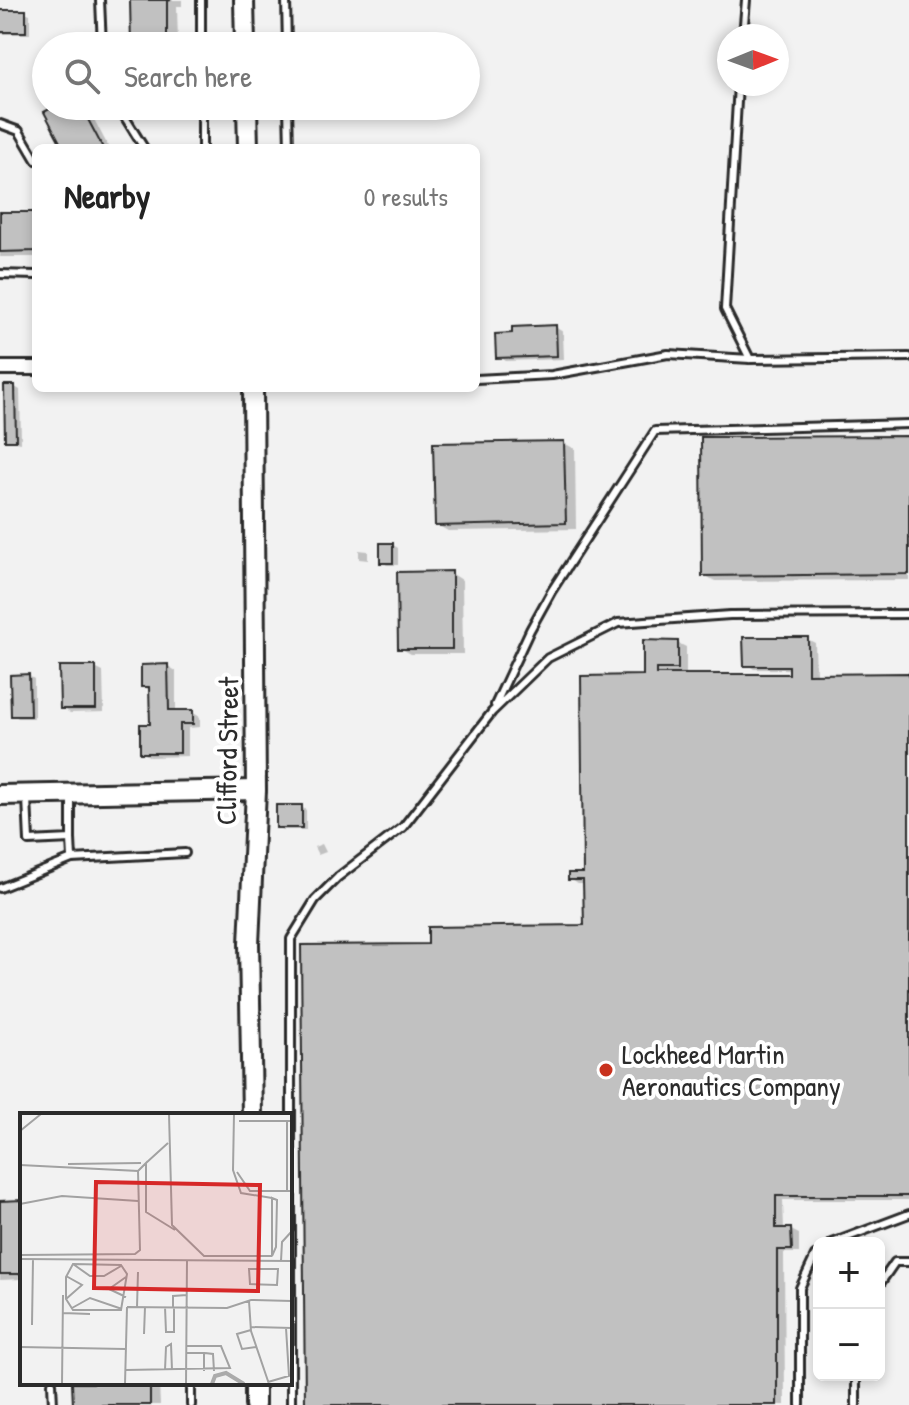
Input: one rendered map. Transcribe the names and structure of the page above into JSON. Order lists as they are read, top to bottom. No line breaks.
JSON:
{"streets":{"main road":["Clifford Street"]},"places":["Lockheed Martin Aeronautics Company"],"north":"right","page":{"search":"Search here","heading":["Nearby","0 results"],"map_buttons":["+","−"]}}
